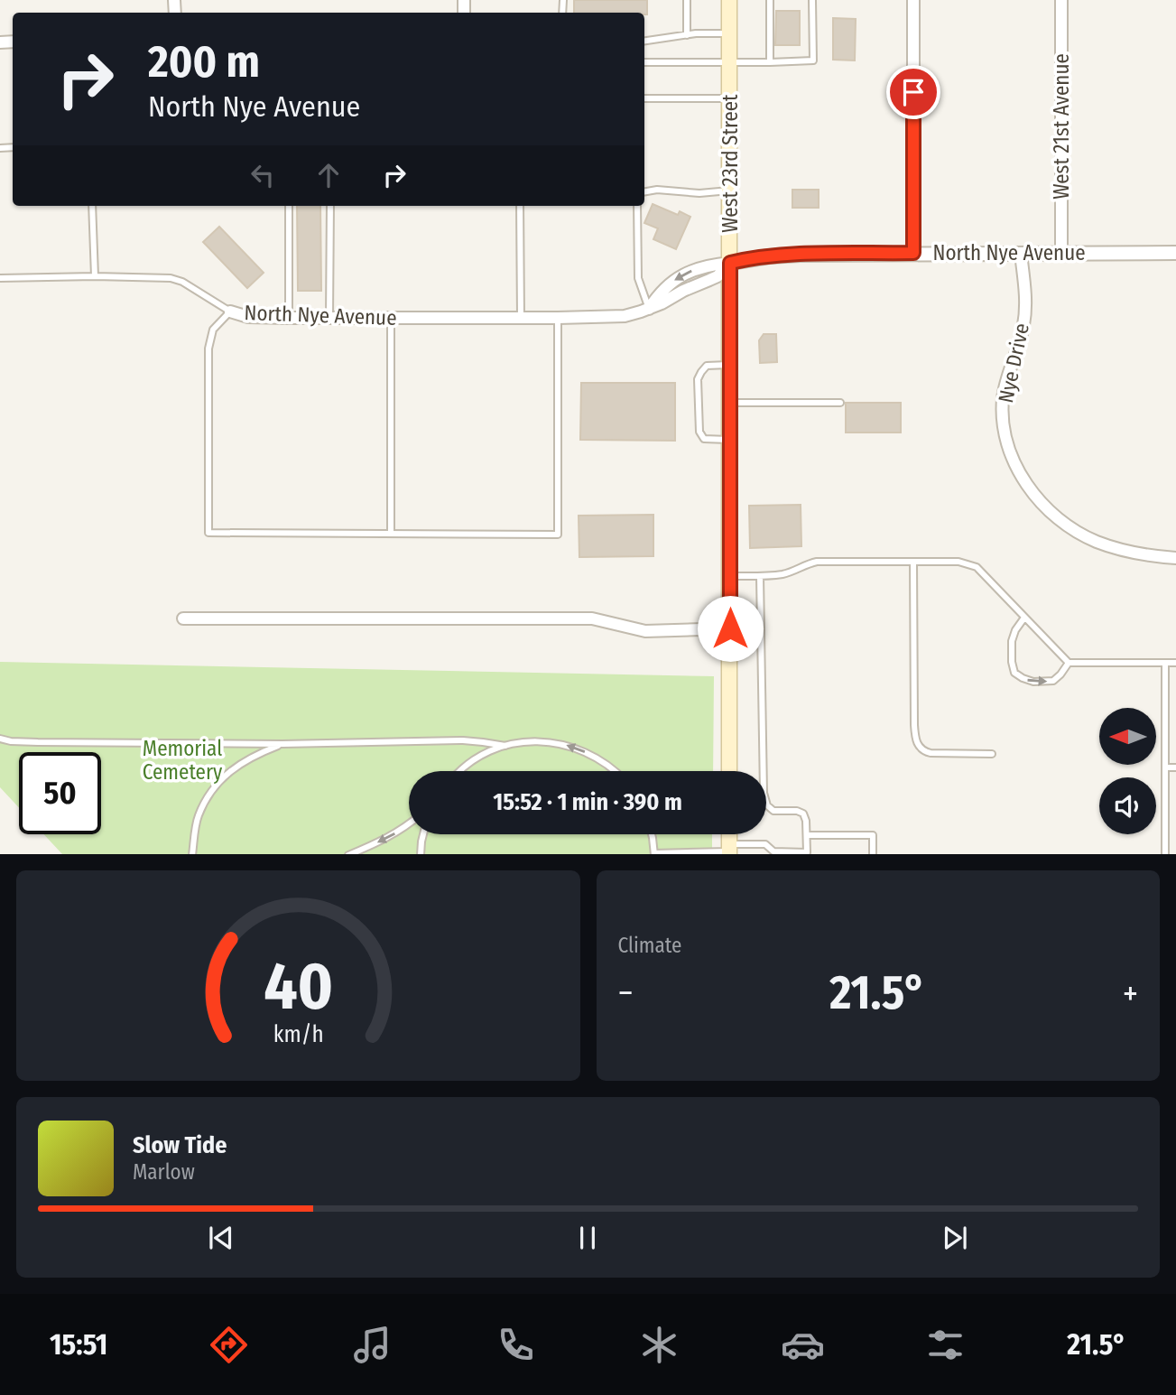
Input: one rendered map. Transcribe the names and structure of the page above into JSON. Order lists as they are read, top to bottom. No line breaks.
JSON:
{"streets":{"main road":["West 23rd Street"],"street":["West 21st Avenue","North Nye Avenue","Nye Drive"]},"crossings":[["West 21st Avenue","North Nye Avenue"],["West 23rd Street","North Nye Avenue"],["North Nye Avenue","Nye Drive"]],"parks":["Memorial Cemetery"],"north":"left","page":{"turn":["200 m","North Nye Avenue"],"limit":"50","trip":"15:52 · 1 min · 390 m","tile":"Climate","heat":["−","21.5°","+"],"song":["Slow Tide","Marlow"],"tabs":["15:51","21.5°"],"gauge":["40","km/h"]}}
